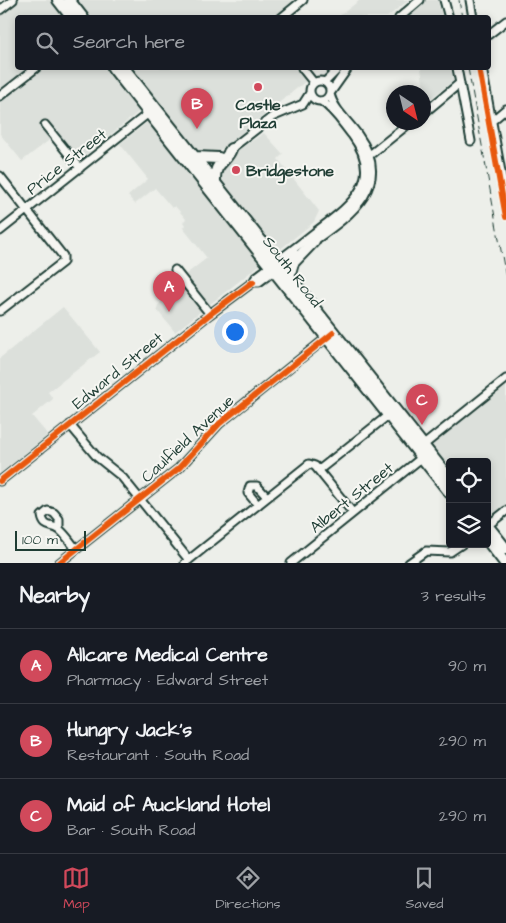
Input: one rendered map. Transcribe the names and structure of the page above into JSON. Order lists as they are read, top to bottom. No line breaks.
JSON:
{"streets":{"highway":["South Road"],"street":["Price Street","Edward Street","Caulfield Avenue","Albert Street"]},"crossings":[["Price Street","South Road"],["South Road","Edward Street"],["South Road","Caulfield Avenue"],["South Road","Albert Street"]],"places":["Castle Plaza","Bridgestone"],"scale_bar":"100 m","north":"bottom right","page":{"search":"Search here","pins":["B","A","C"],"scale":"100 m","heading":["Nearby","3 results"],"list":[{"mark":"A","name":"Allcare Medical Centre","note":"Pharmacy · Edward Street","value":"90 m"},{"mark":"B","name":"Hungry Jack's","note":"Restaurant · South Road","value":"290 m"},{"mark":"C","name":"Maid of Auckland Hotel","note":"Bar · South Road","value":"290 m"}],"nav":["Map","Directions","Saved"]}}
